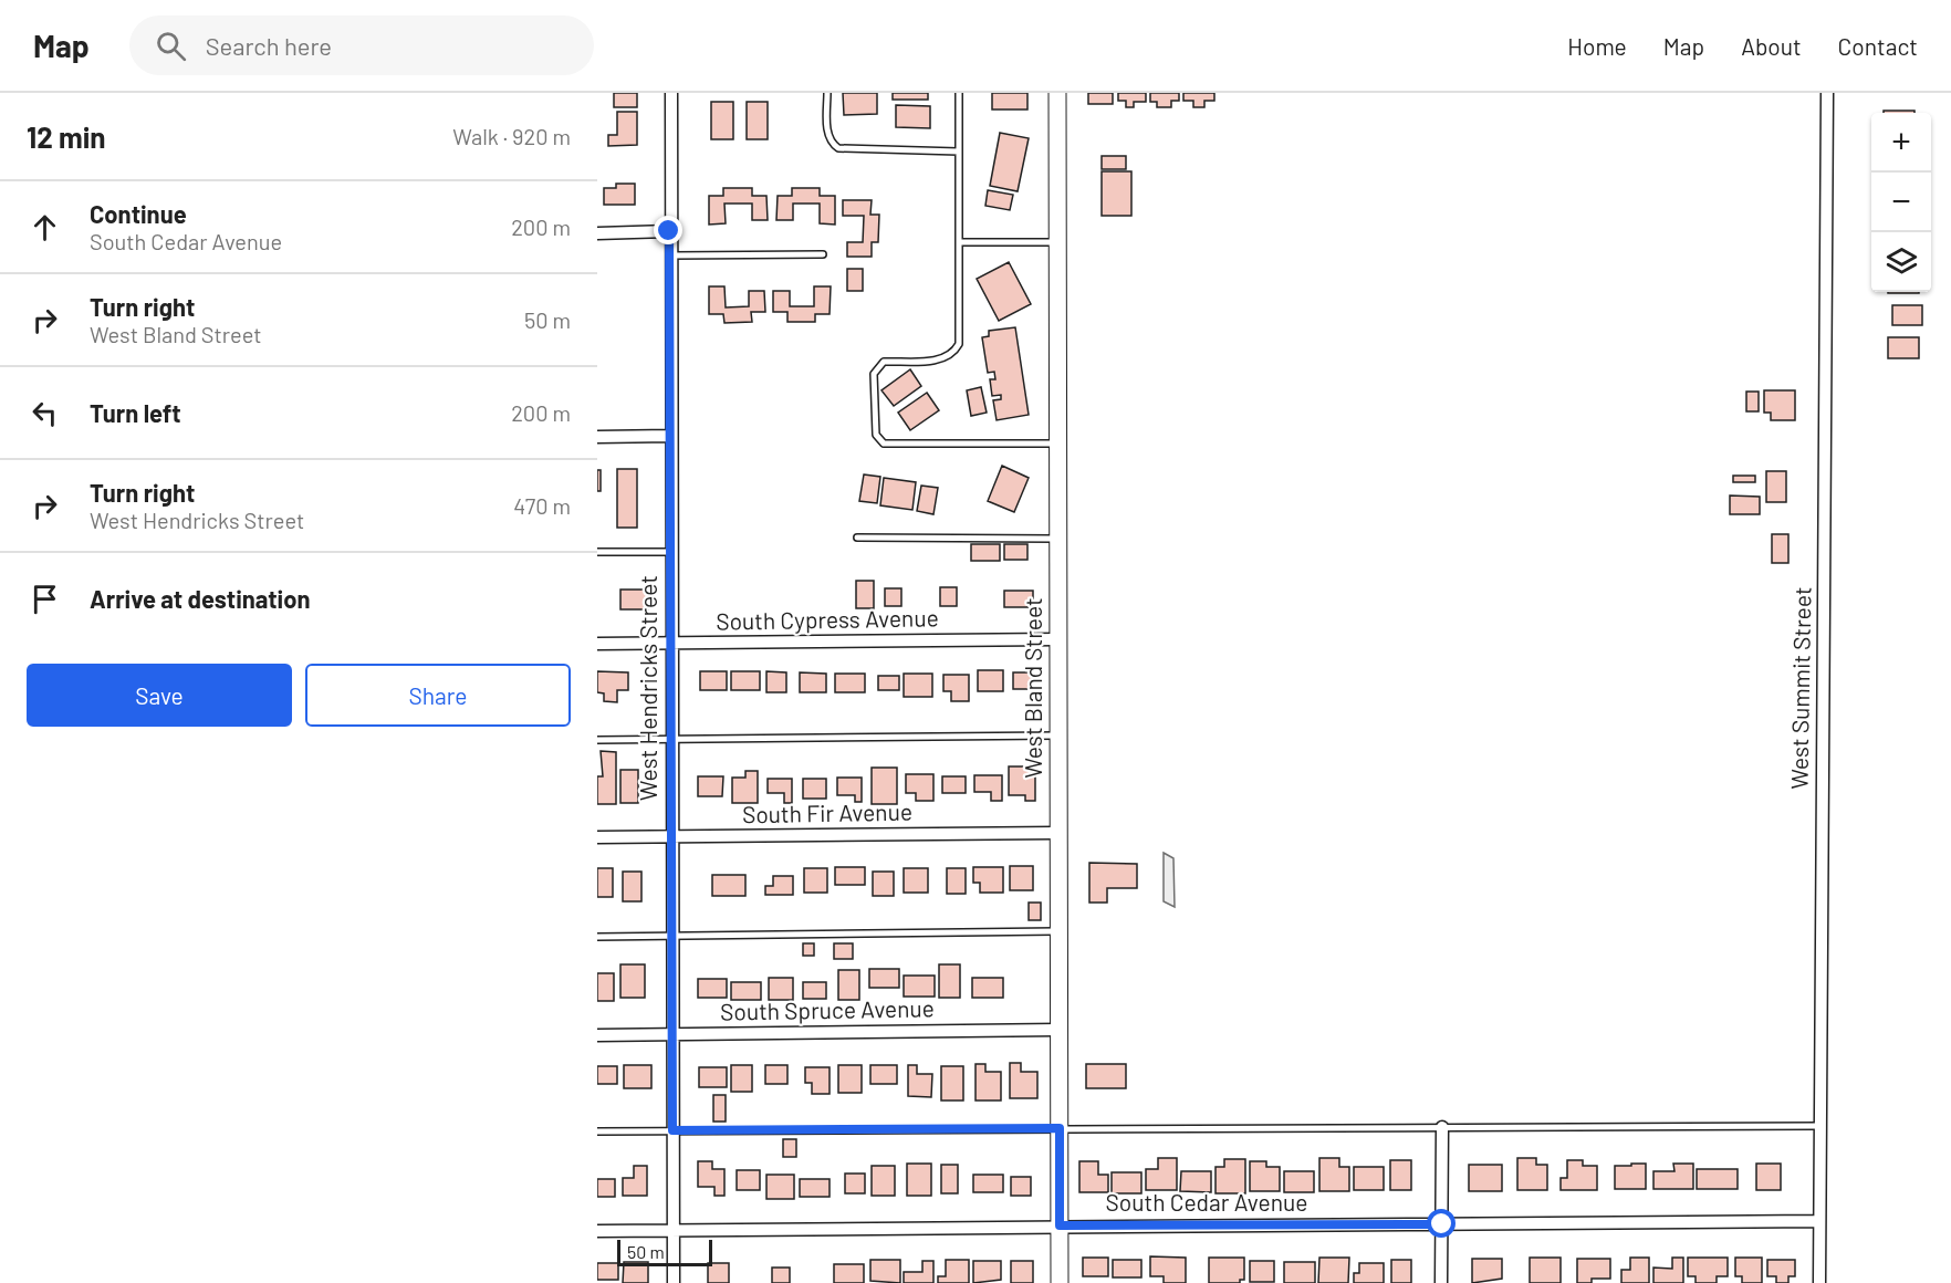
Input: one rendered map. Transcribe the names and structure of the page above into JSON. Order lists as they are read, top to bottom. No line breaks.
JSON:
{"streets":{"street":["South Cypress Avenue","West Hendricks Street","West Bland Street","West Summit Street","South Fir Avenue","South Spruce Avenue","South Cedar Avenue"]},"crossings":[["South Cypress Avenue","West Hendricks Street"],["South Cypress Avenue","West Bland Street"],["West Hendricks Street","South Fir Avenue"],["West Hendricks Street","South Spruce Avenue"],["West Hendricks Street","South Cedar Avenue"],["West Bland Street","South Fir Avenue"],["West Bland Street","South Spruce Avenue"],["West Bland Street","South Cedar Avenue"],["West Summit Street","South Cedar Avenue"]],"scale_bar":"50 m","page":{"header":"Map","search":"Search here","nav":["Home","Map","About","Contact"],"heading":["12 min","Walk · 920 m"],"map_buttons":["+","−"],"list":[["Continue","South Cedar Avenue","200 m"],["Turn right","West Bland Street","50 m"],["Turn left","200 m"],["Turn right","West Hendricks Street","470 m"],"Arrive at destination"],"buttons":["Save","Share"],"scale":"50 m"}}
